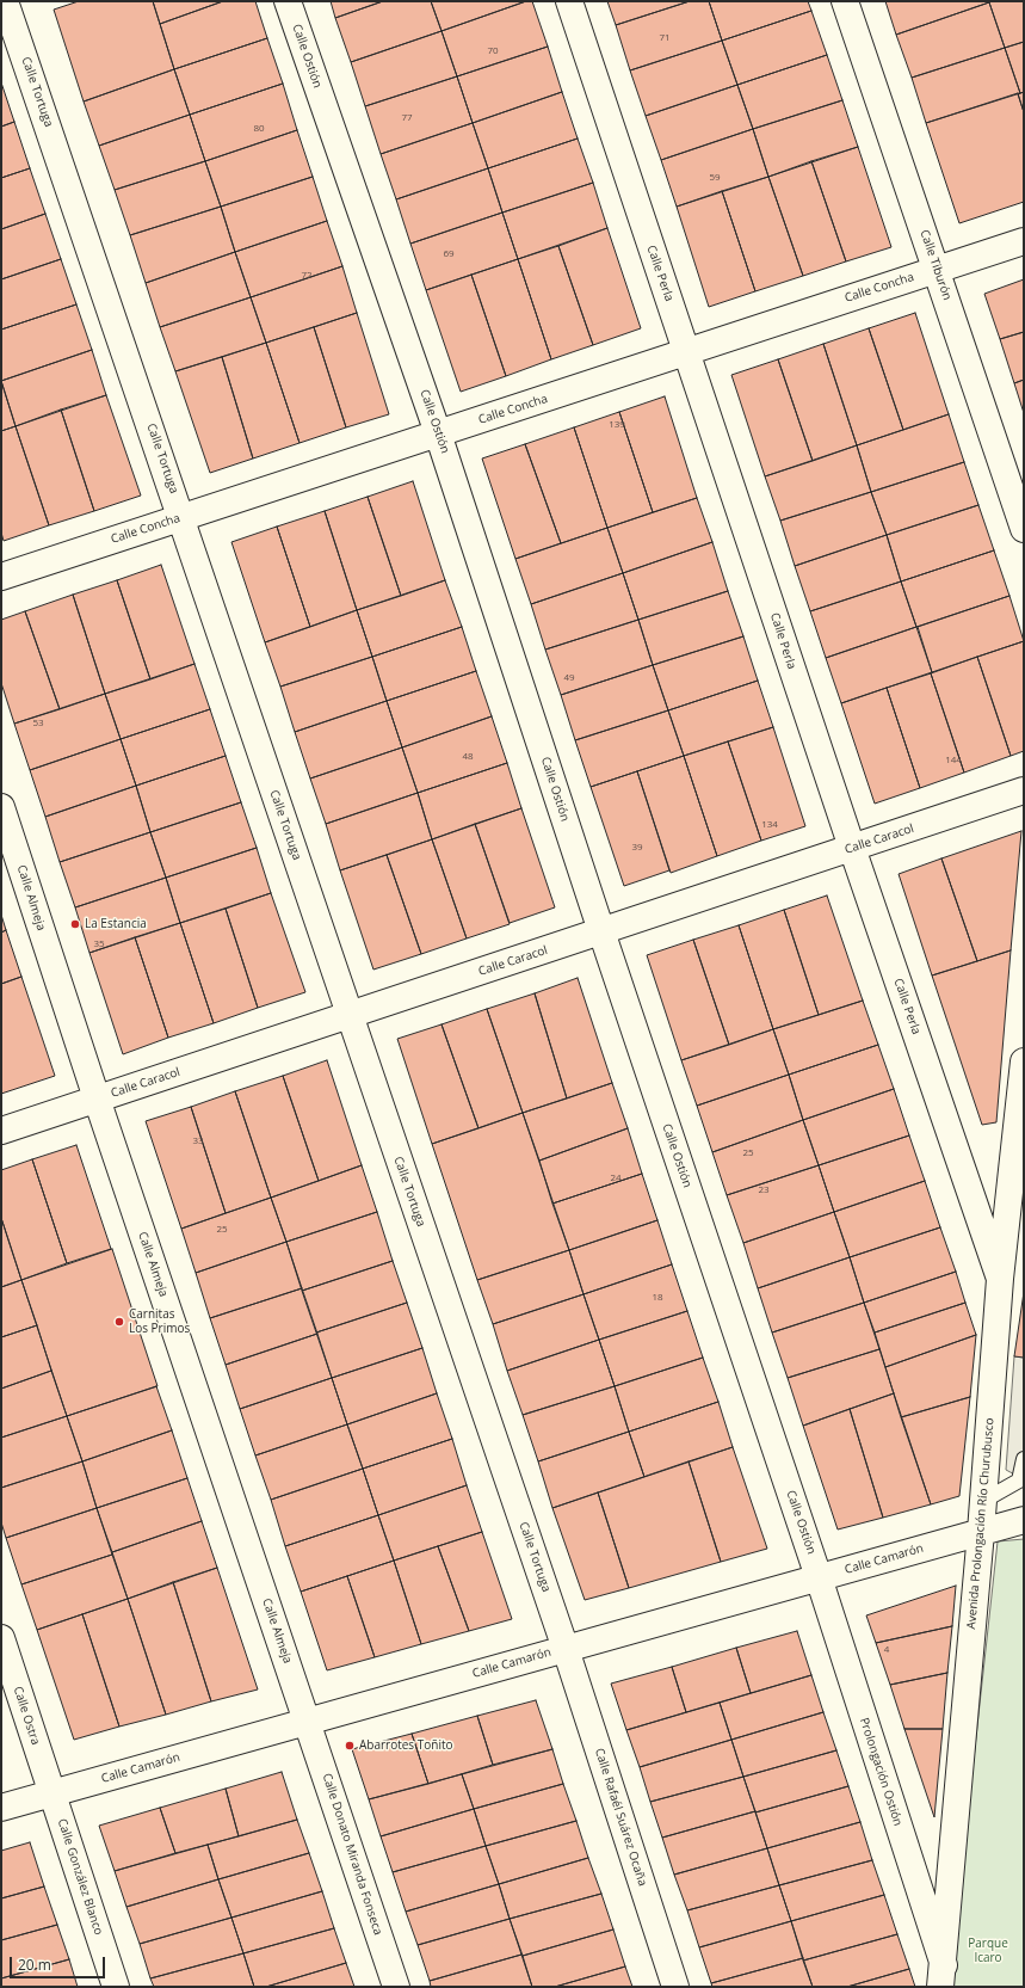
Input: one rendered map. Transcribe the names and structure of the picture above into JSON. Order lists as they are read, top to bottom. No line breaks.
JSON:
{"streets":{"street":["Calle Ostión","Calle Tortuga","Calle Tiburón","Calle Perla","Calle Concha","Calle Caracol","Calle Almeja","Avenida Prolongación Río Churubusco","Calle Camarón","Calle Ostra","Prolongación Ostión","Calle Rafaél Suárez Ocaña","Calle Donato Miranda Fonseca","Calle González Blanco"]},"crossings":[["Calle Ostión","Calle Concha"],["Calle Ostión","Calle Caracol"],["Calle Ostión","Calle Camarón"],["Calle Ostión","Prolongación Ostión"],["Calle Tortuga","Calle Concha"],["Calle Tortuga","Calle Caracol"],["Calle Tortuga","Calle Camarón"],["Calle Tortuga","Calle Rafaél Suárez Ocaña"],["Calle Tiburón","Calle Concha"],["Calle Perla","Calle Concha"],["Calle Perla","Calle Caracol"],["Calle Perla","Avenida Prolongación Río Churubusco"],["Calle Caracol","Calle Almeja"],["Calle Almeja","Calle Camarón"],["Calle Almeja","Calle Donato Miranda Fonseca"],["Avenida Prolongación Río Churubusco","Calle Camarón"],["Avenida Prolongación Río Churubusco","Prolongación Ostión"],["Calle Camarón","Calle Ostra"],["Calle Camarón","Prolongación Ostión"],["Calle Camarón","Calle Rafaél Suárez Ocaña"],["Calle Camarón","Calle Donato Miranda Fonseca"],["Calle Camarón","Calle González Blanco"],["Calle Ostra","Calle González Blanco"]],"parks":["Parque Icaro"],"places":["La Estancia","Carnitas Los Primos","Abarrotes Toñito"],"house_numbers":["71","70","77","80","59","69","72","139","49","53","48","144","134","39","35","33","25","24","23","25","18","4"],"scale_bar":"20 m"}
